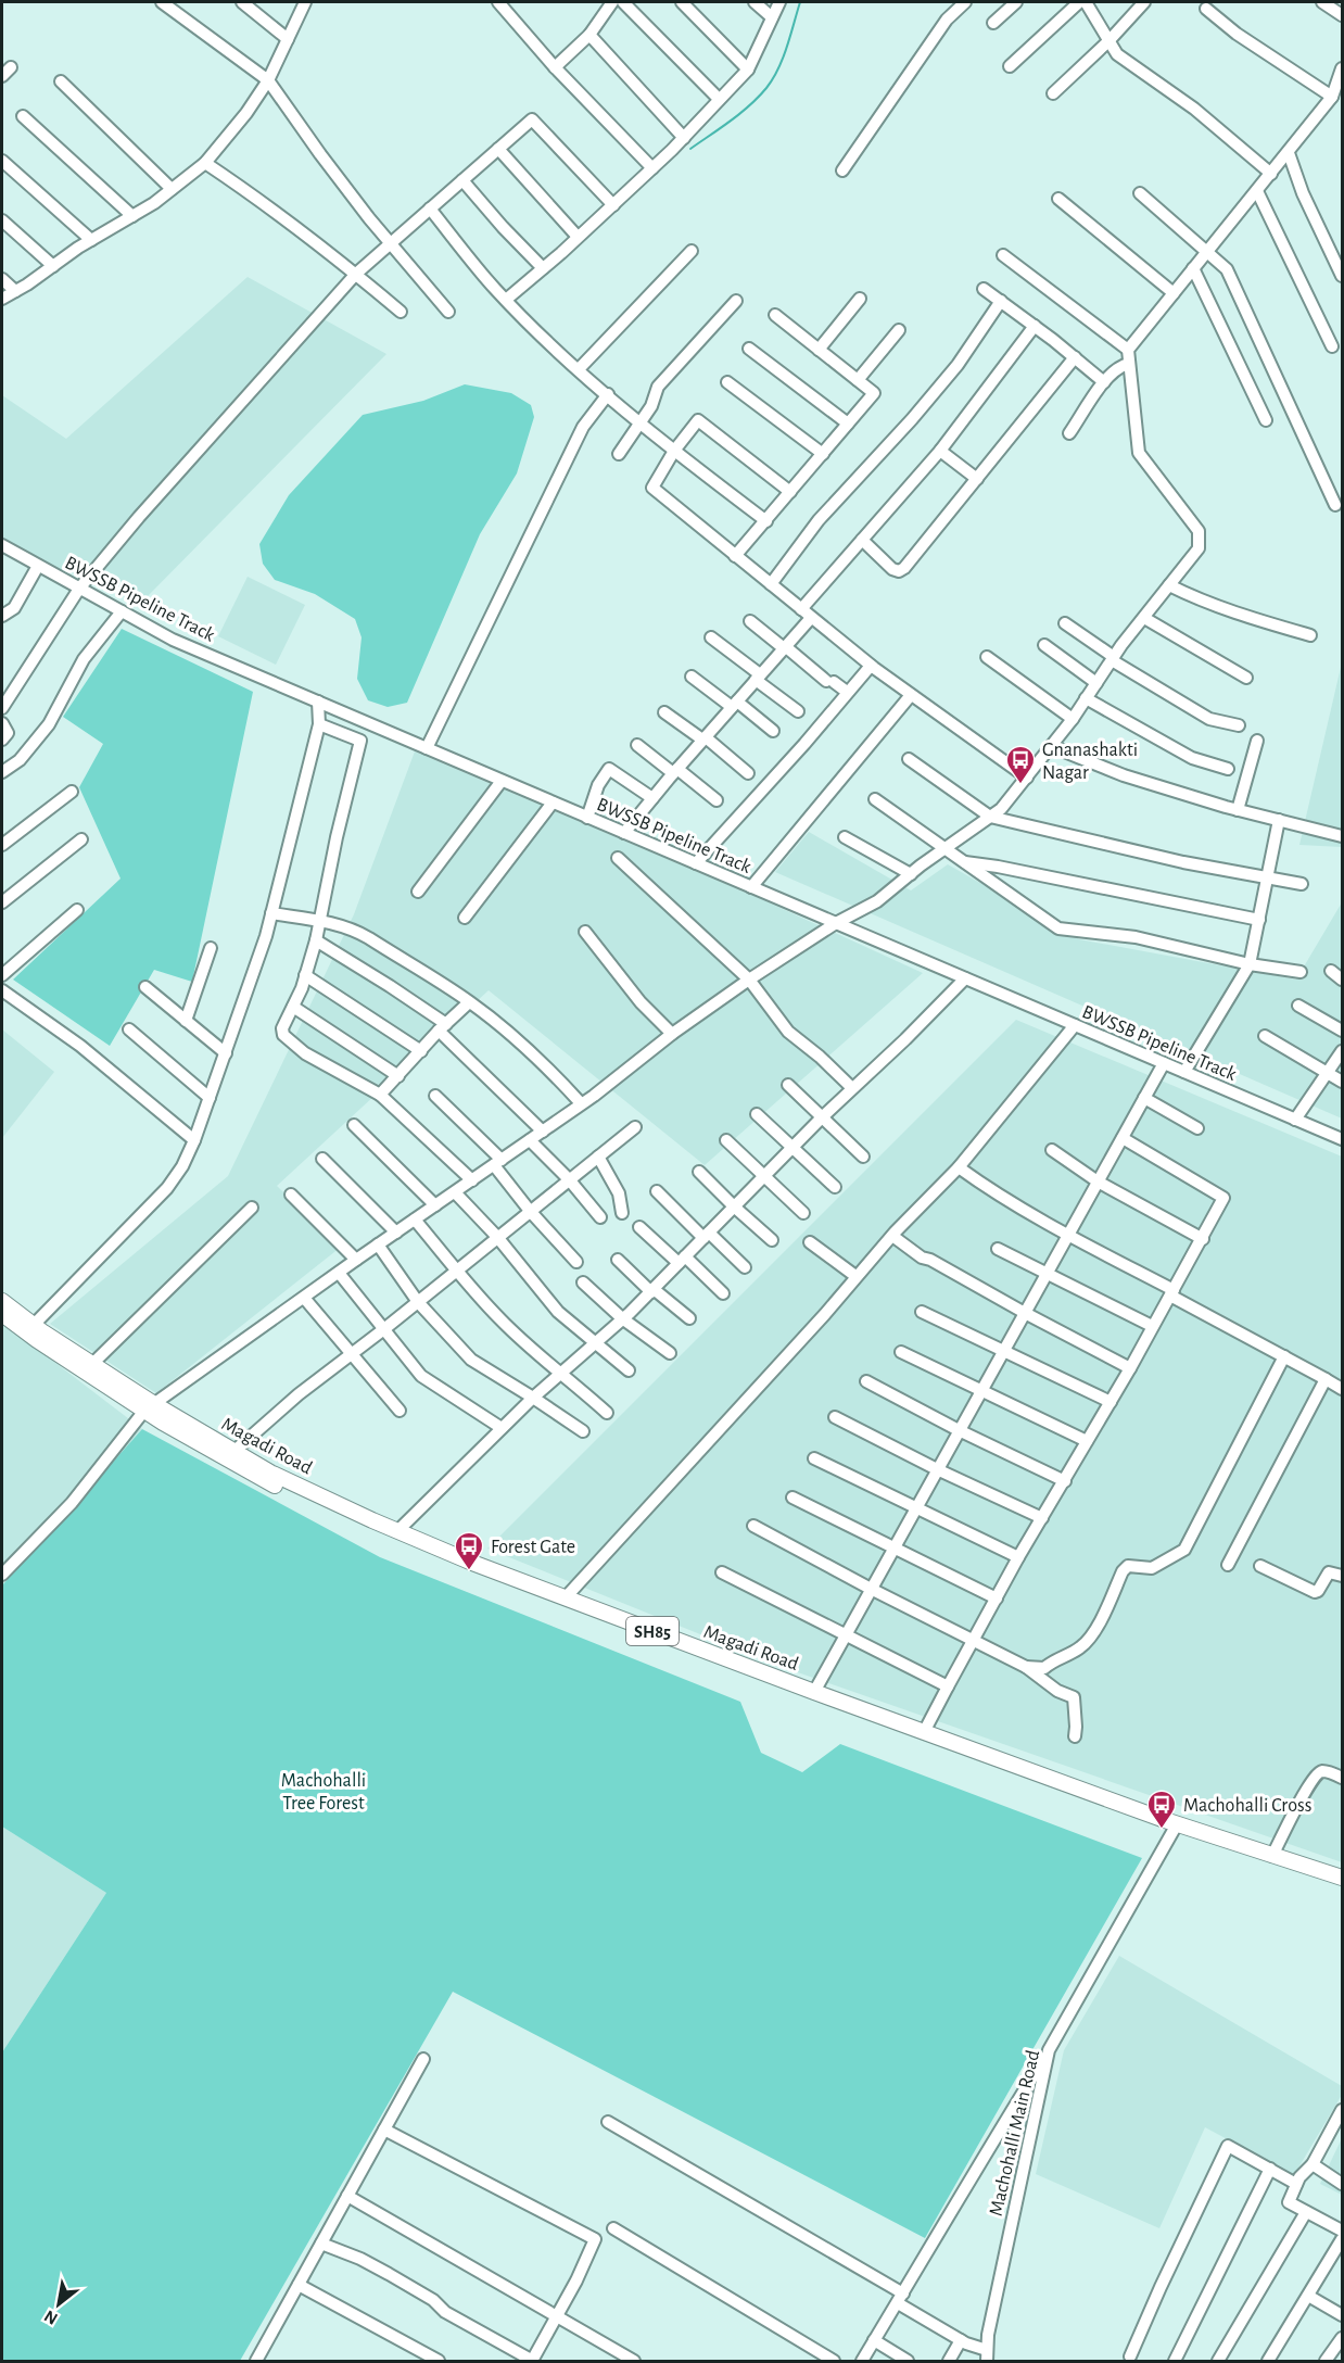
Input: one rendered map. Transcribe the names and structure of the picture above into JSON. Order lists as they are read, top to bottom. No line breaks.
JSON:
{"streets":{"main road":["Magadi Road","SH85"],"street":["BWSSB Pipeline Track","Machohalli Main Road"]},"crossings":[["Magadi Road","Machohalli Main Road"]],"parks":["Machohalli Tree Forest"],"places":{"bus stop":["Gnanashakti Nagar","Forest Gate","Machohalli Cross"]},"north":"bottom left"}
